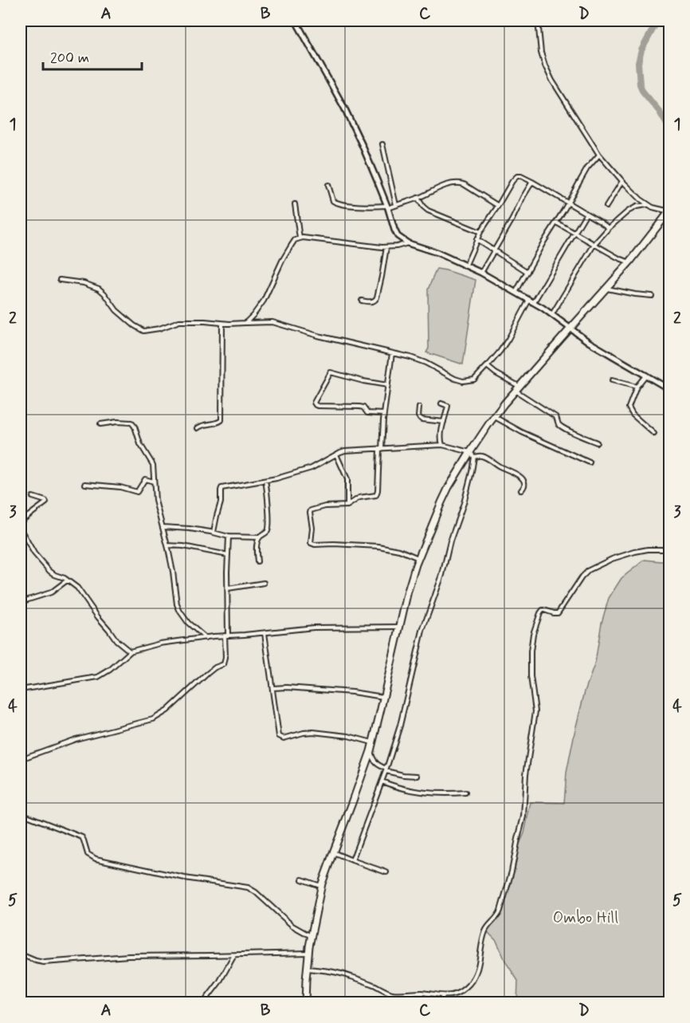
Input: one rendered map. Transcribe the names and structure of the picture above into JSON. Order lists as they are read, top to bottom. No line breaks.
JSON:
{"parks":["Ombo Hill"],"scale_bar":"200 m","grid":{"columns":["A","B","C","D"],"rows":["1","2","3","4","5"]}}
